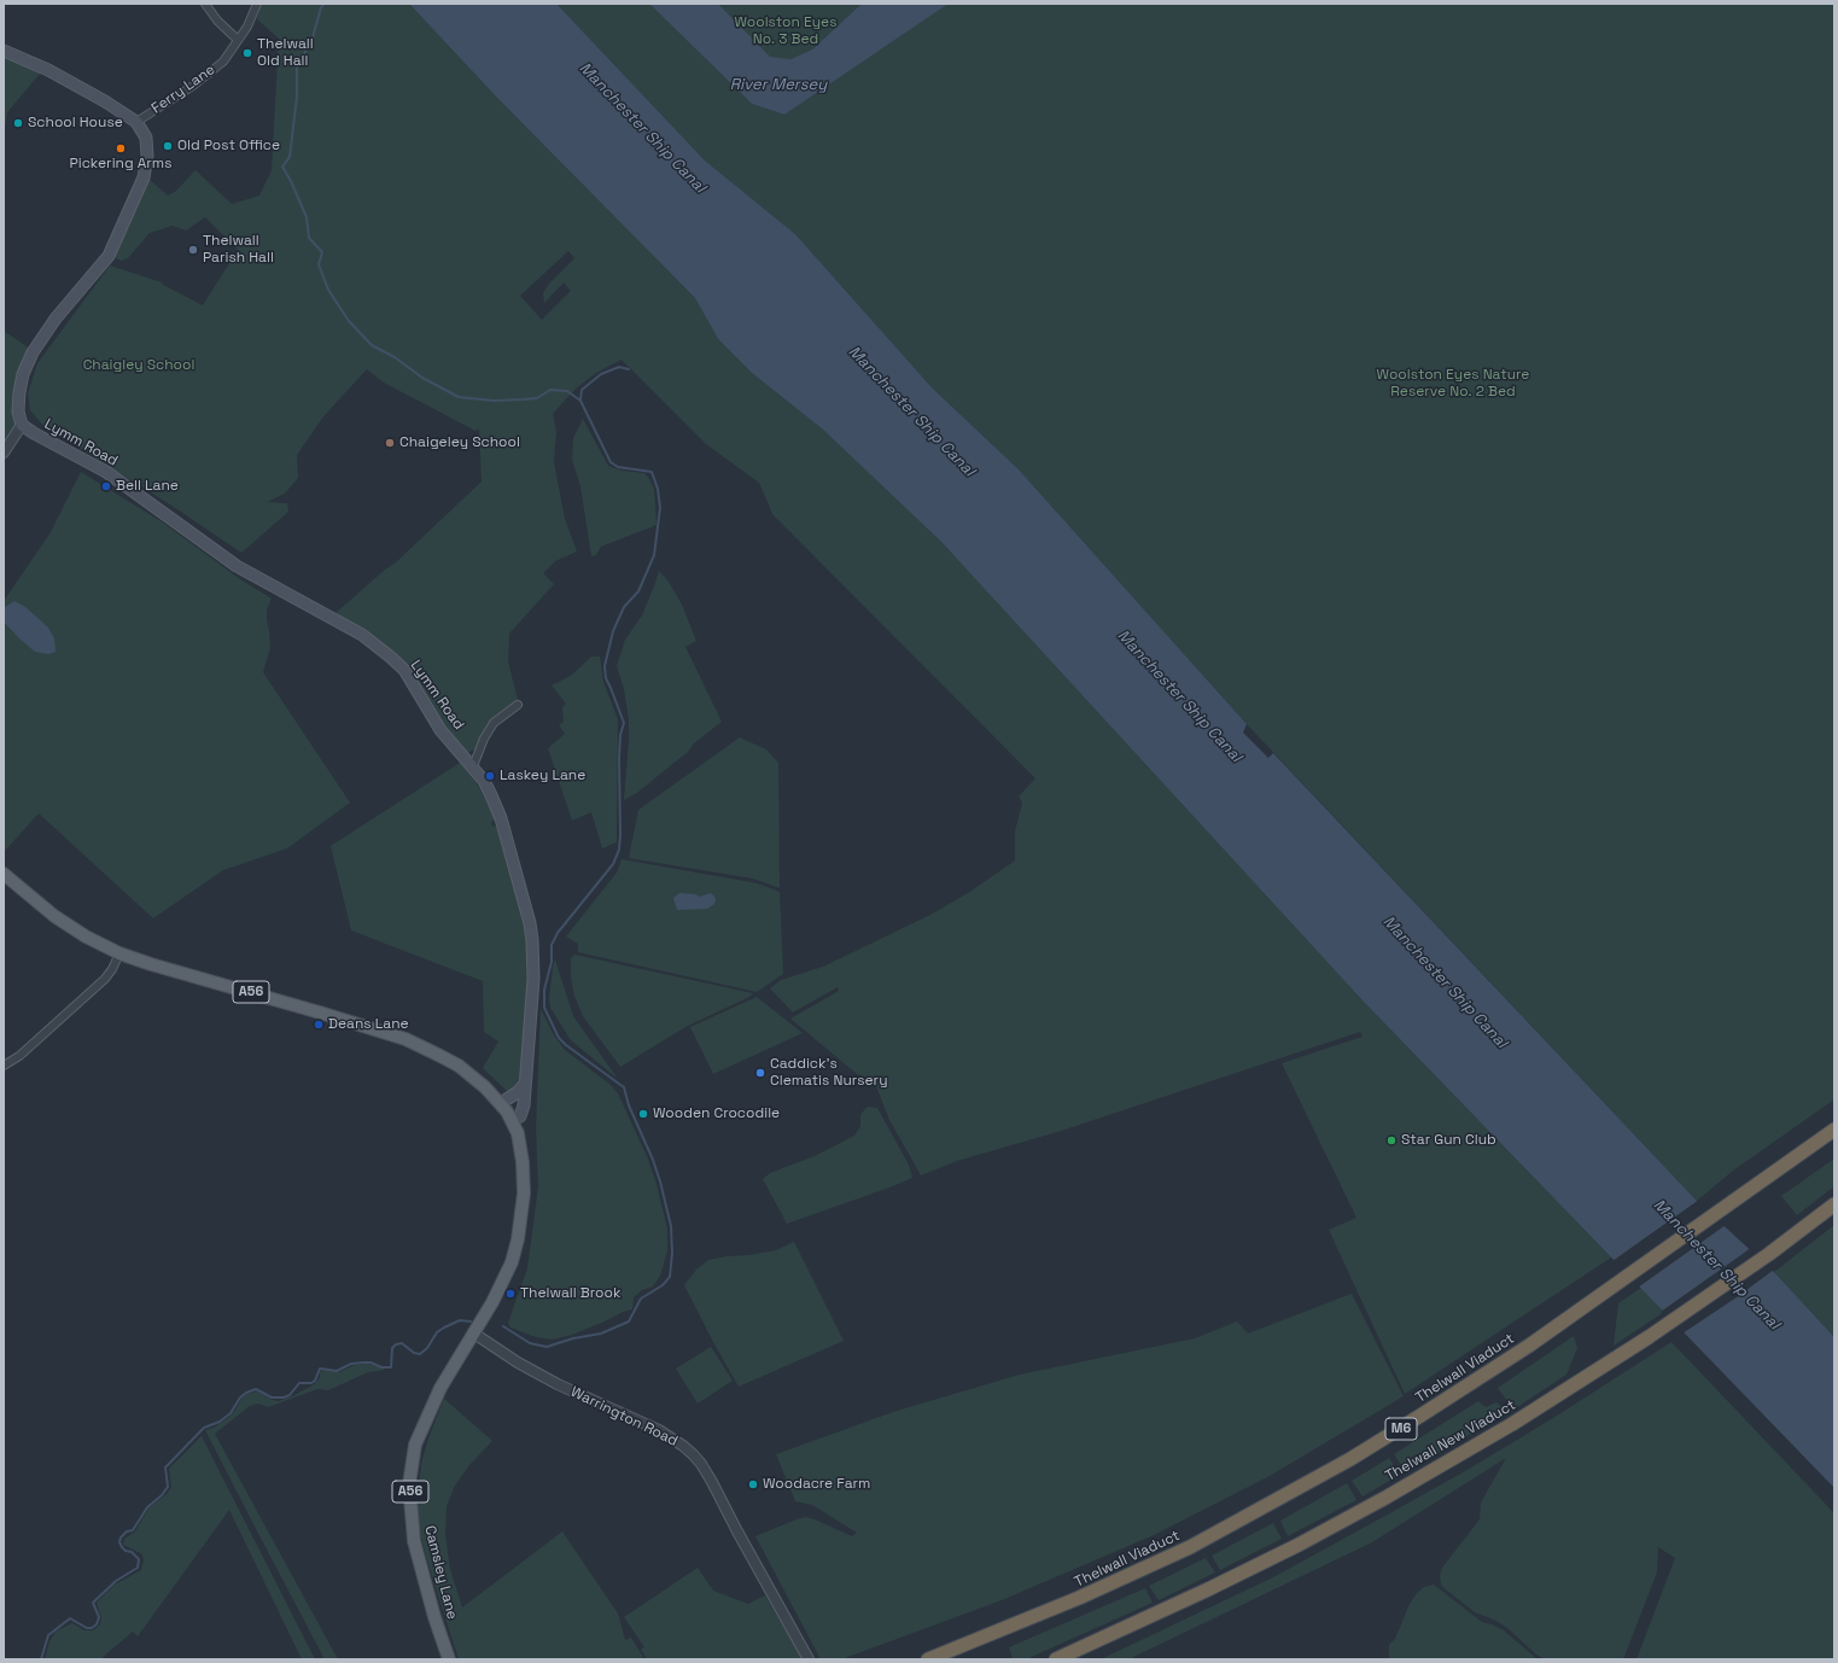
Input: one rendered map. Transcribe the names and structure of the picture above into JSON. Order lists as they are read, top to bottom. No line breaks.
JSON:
{"streets":{"highway":["Thelwall Viaduct","M6","Thelwall New Viaduct"],"main road":["Lymm Road","A56","Camsley Lane"],"street":["Ferry Lane","Warrington Road"]},"crossings":[["Lymm Road","A56"],["A56","Warrington Road"],["A56","Camsley Lane"],["Warrington Road","Camsley Lane"]],"water":["River Mersey","Manchester Ship Canal"],"parks":["Woolston Eyes No. 3 Bed","Chaigley School","Woolston Eyes Nature Reserve No. 2 Bed"],"places":["Thelwall Old Hall","School House","Old Post Office","Pickering Arms","Thelwall Parish Hall","Chaigeley School","Bell Lane","Laskey Lane","Deans Lane","Caddick's Clematis Nursery","Wooden Crocodile","Star Gun Club","Thelwall Brook","Woodacre Farm"]}
